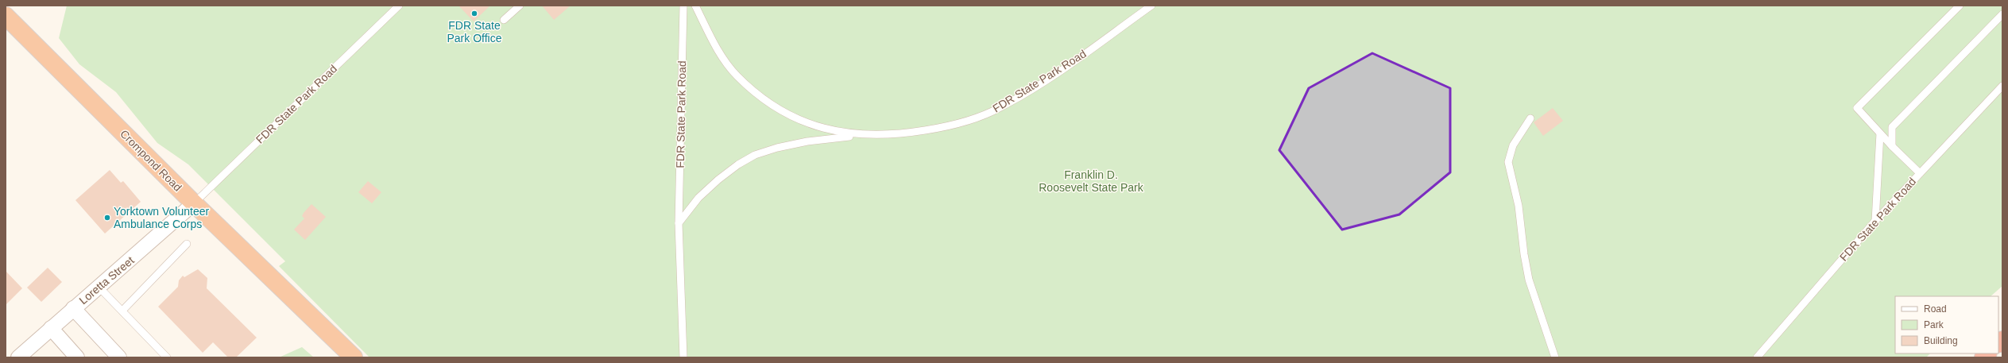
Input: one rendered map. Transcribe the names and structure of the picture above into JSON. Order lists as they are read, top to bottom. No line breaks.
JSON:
{"streets":{"highway":["Crompond Road"],"street":["Loretta Street"],"lane":["FDR State Park Road"]},"crossings":[["FDR State Park Road","Crompond Road"],["FDR State Park Road","Loretta Street"],["Crompond Road","Loretta Street"]],"parks":["Franklin D. Roosevelt State Park"],"places":["FDR State Park Office","Yorktown Volunteer Ambulance Corps"],"legend":["Road","Park","Building"]}
